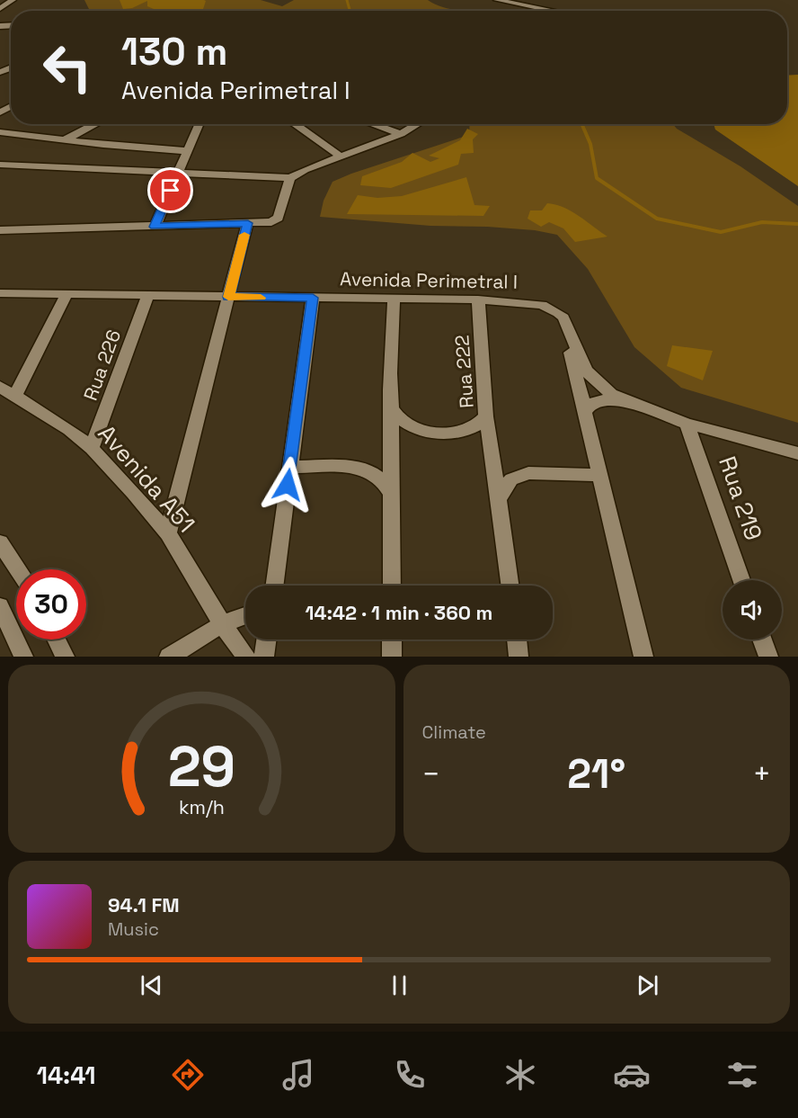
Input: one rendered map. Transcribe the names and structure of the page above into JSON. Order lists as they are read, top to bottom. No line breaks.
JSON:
{"streets":{"street":["Avenida Perimetral I","Rua 226","Rua 222","Avenida A51","Rua 219"]},"crossings":[["Avenida Perimetral I","Rua 226"],["Avenida Perimetral I","Rua 222"],["Rua 226","Avenida A51"]],"page":{"turn":["130 m","Avenida Perimetral I"],"limit":"30","trip":"14:42 · 1 min · 360 m","tile":"Climate","heat":["−","21°","+"],"song":["94.1 FM","Music"],"tabs":"14:41","gauge":["29","km/h"]}}
